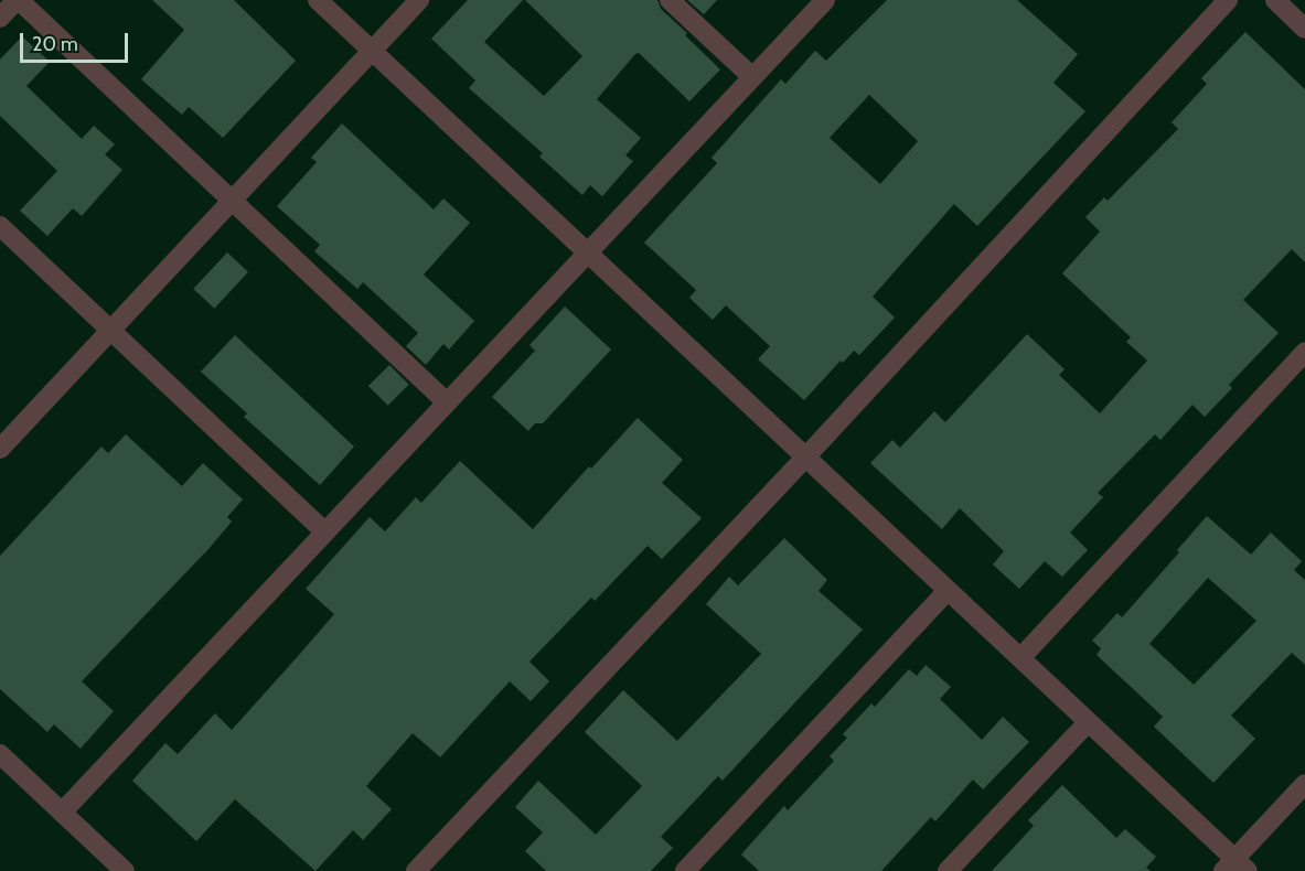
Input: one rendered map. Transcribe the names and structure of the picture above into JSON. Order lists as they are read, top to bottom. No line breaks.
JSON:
{"scale_bar":"20 m"}
